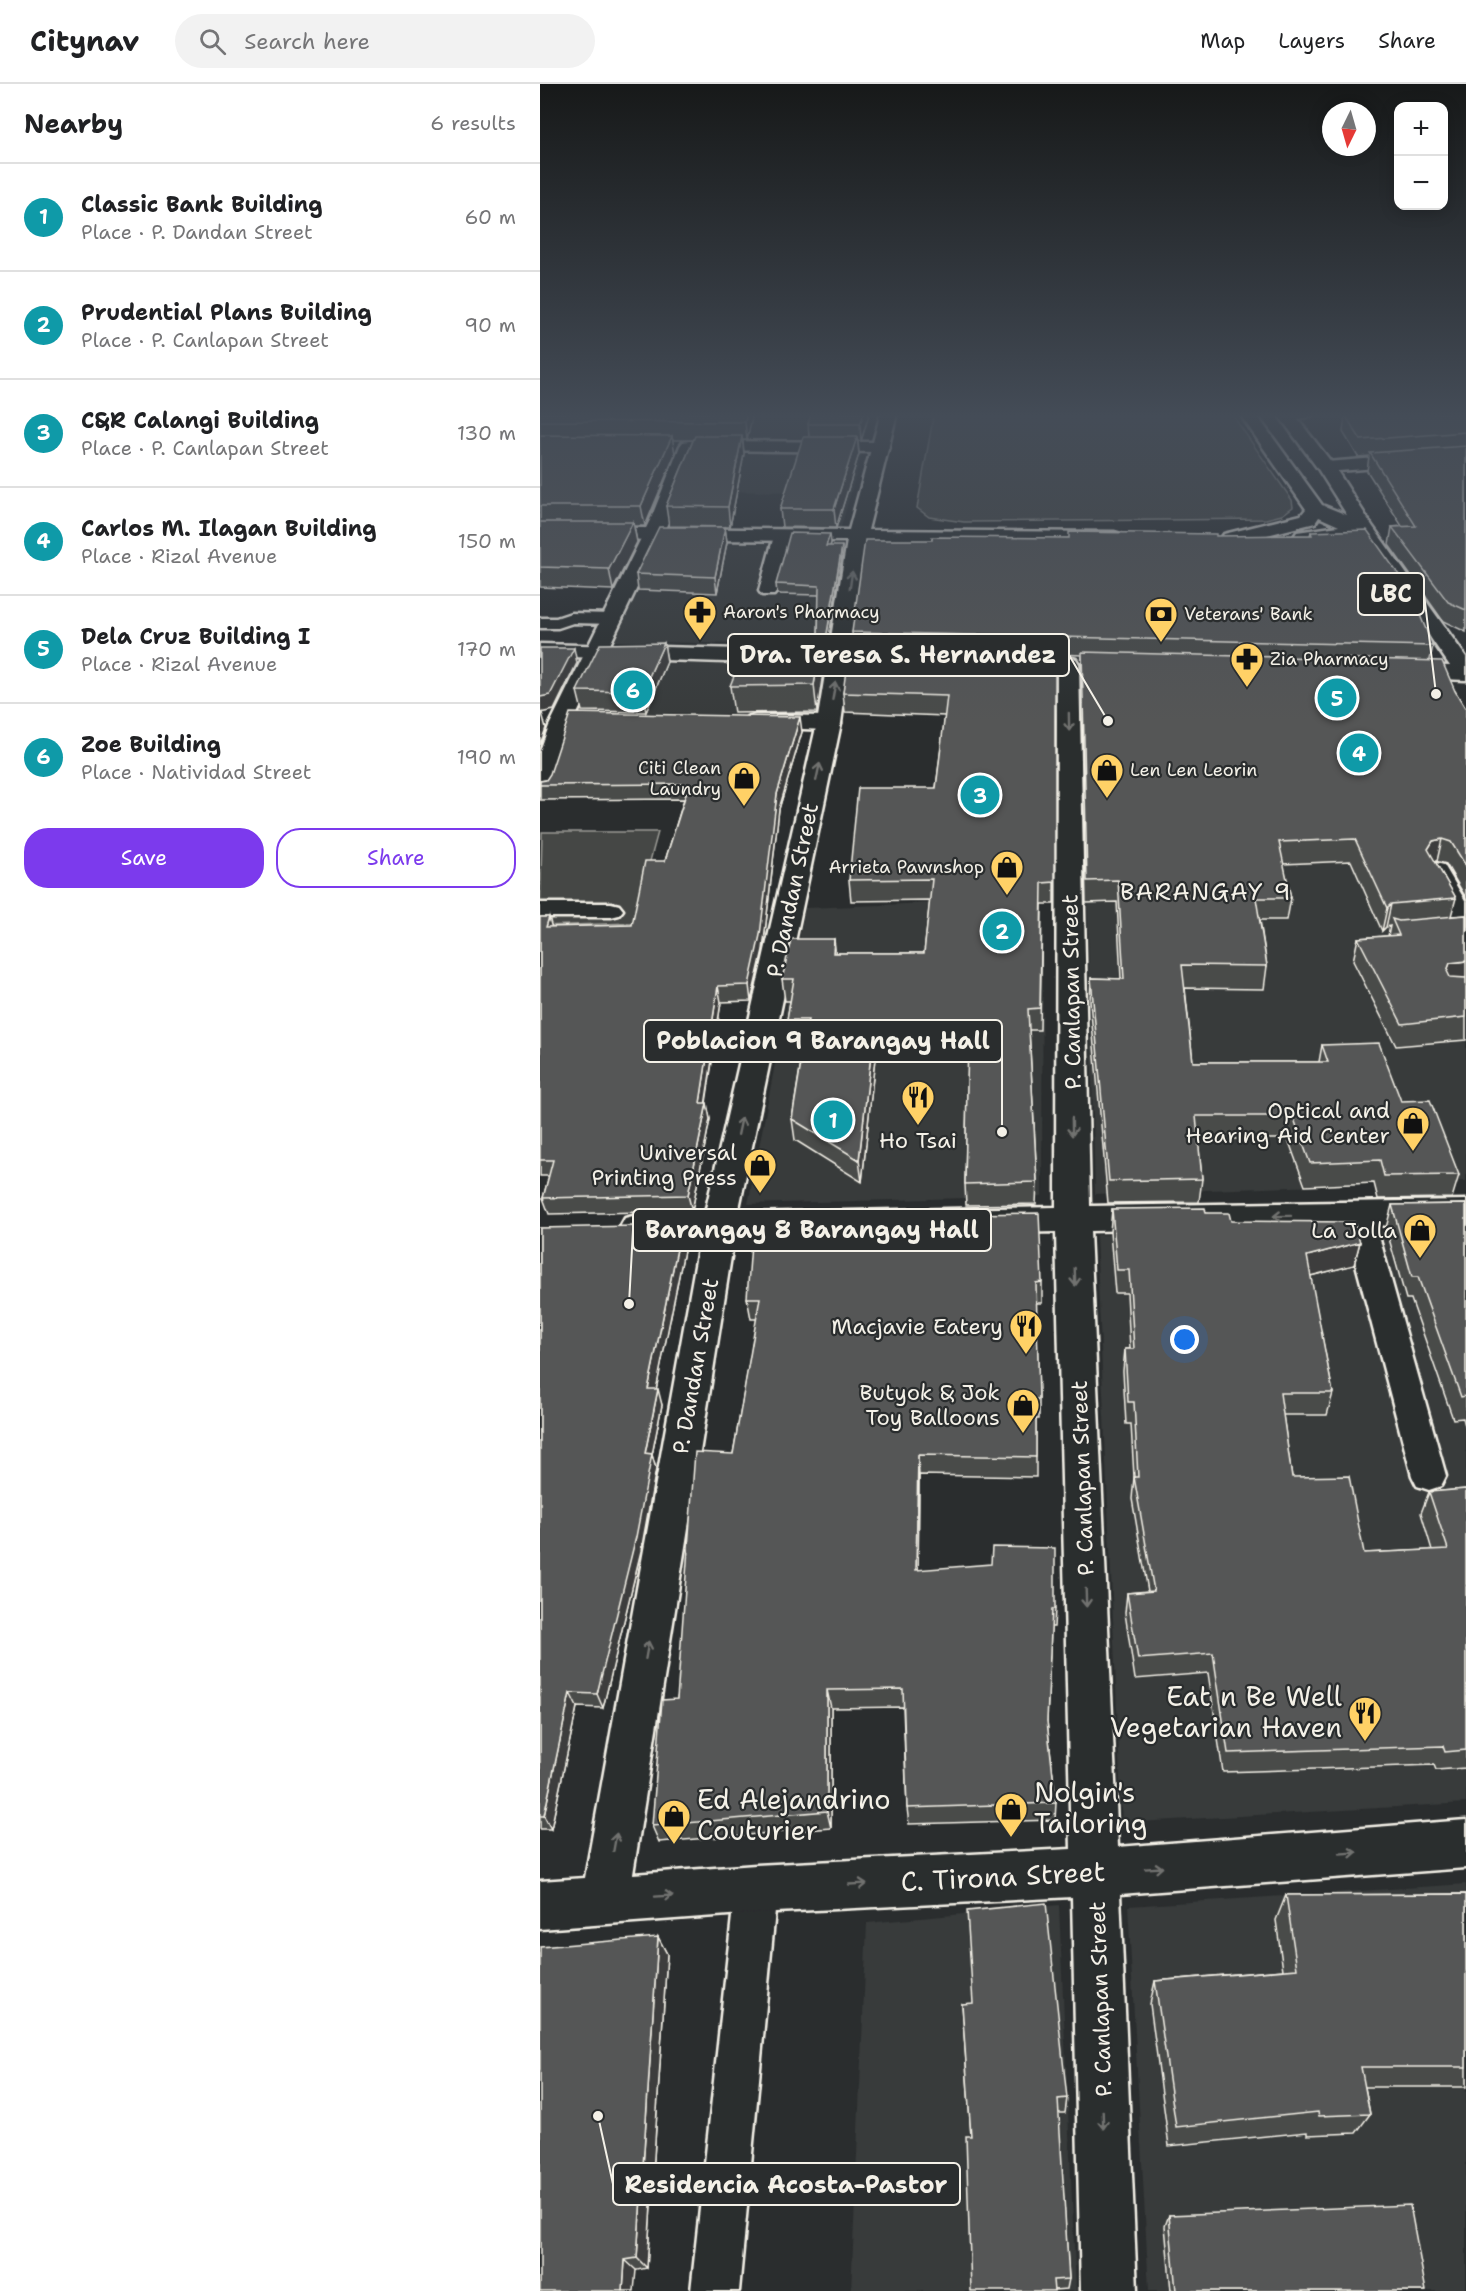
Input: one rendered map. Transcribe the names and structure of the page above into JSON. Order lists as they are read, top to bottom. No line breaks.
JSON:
{"streets":{"street":["P. Dandan Street","P. Canlapan Street","C. Tirona Street"]},"crossings":[["P. Dandan Street","C. Tirona Street"],["P. Canlapan Street","C. Tirona Street"]],"one_way":["P. Dandan Street","P. Canlapan Street","C. Tirona Street"],"districts":["BARANGAY 9"],"places":{"pharmacy":["Aaron's Pharmacy","Zia Pharmacy"],"bank":["Veterans' Bank"],"other":["LBC","Dra. Teresa S. Hernandez","Poblacion 9 Barangay Hall","Barangay 8 Barangay Hall","Residencia Acosta-Pastor"],"shop":["Len Len Leorin","Citi Clean Laundry","Arrieta Pawnshop","Optical and Hearing Aid Center","Universal Printing Press","La Jolla","Butyok & Jok Toy Balloons","Nolgin's Tailoring","Ed Alejandrino Couturier"],"restaurant":["Ho Tsai","Macjavie Eatery","Eat n Be Well Vegetarian Haven"]},"north":"bottom","page":{"header":"Citynav","search":"Search here","nav":["Map","Layers","Share"],"heading":["Nearby","6 results"],"map_buttons":["+","−"],"list":[{"mark":"1","name":"Classic Bank Building","note":"Place · P. Dandan Street","value":"60 m"},{"mark":"2","name":"Prudential Plans Building","note":"Place · P. Canlapan Street","value":"90 m"},{"mark":"3","name":"C&R Calangi Building","note":"Place · P. Canlapan Street","value":"130 m"},{"mark":"4","name":"Carlos M. Ilagan Building","note":"Place · Rizal Avenue","value":"150 m"},{"mark":"5","name":"Dela Cruz Building I","note":"Place · Rizal Avenue","value":"170 m"},{"mark":"6","name":"Zoe Building","note":"Place · Natividad Street","value":"190 m"}],"pins":["6","5","4","3","2","1"],"buttons":["Save","Share"]}}
